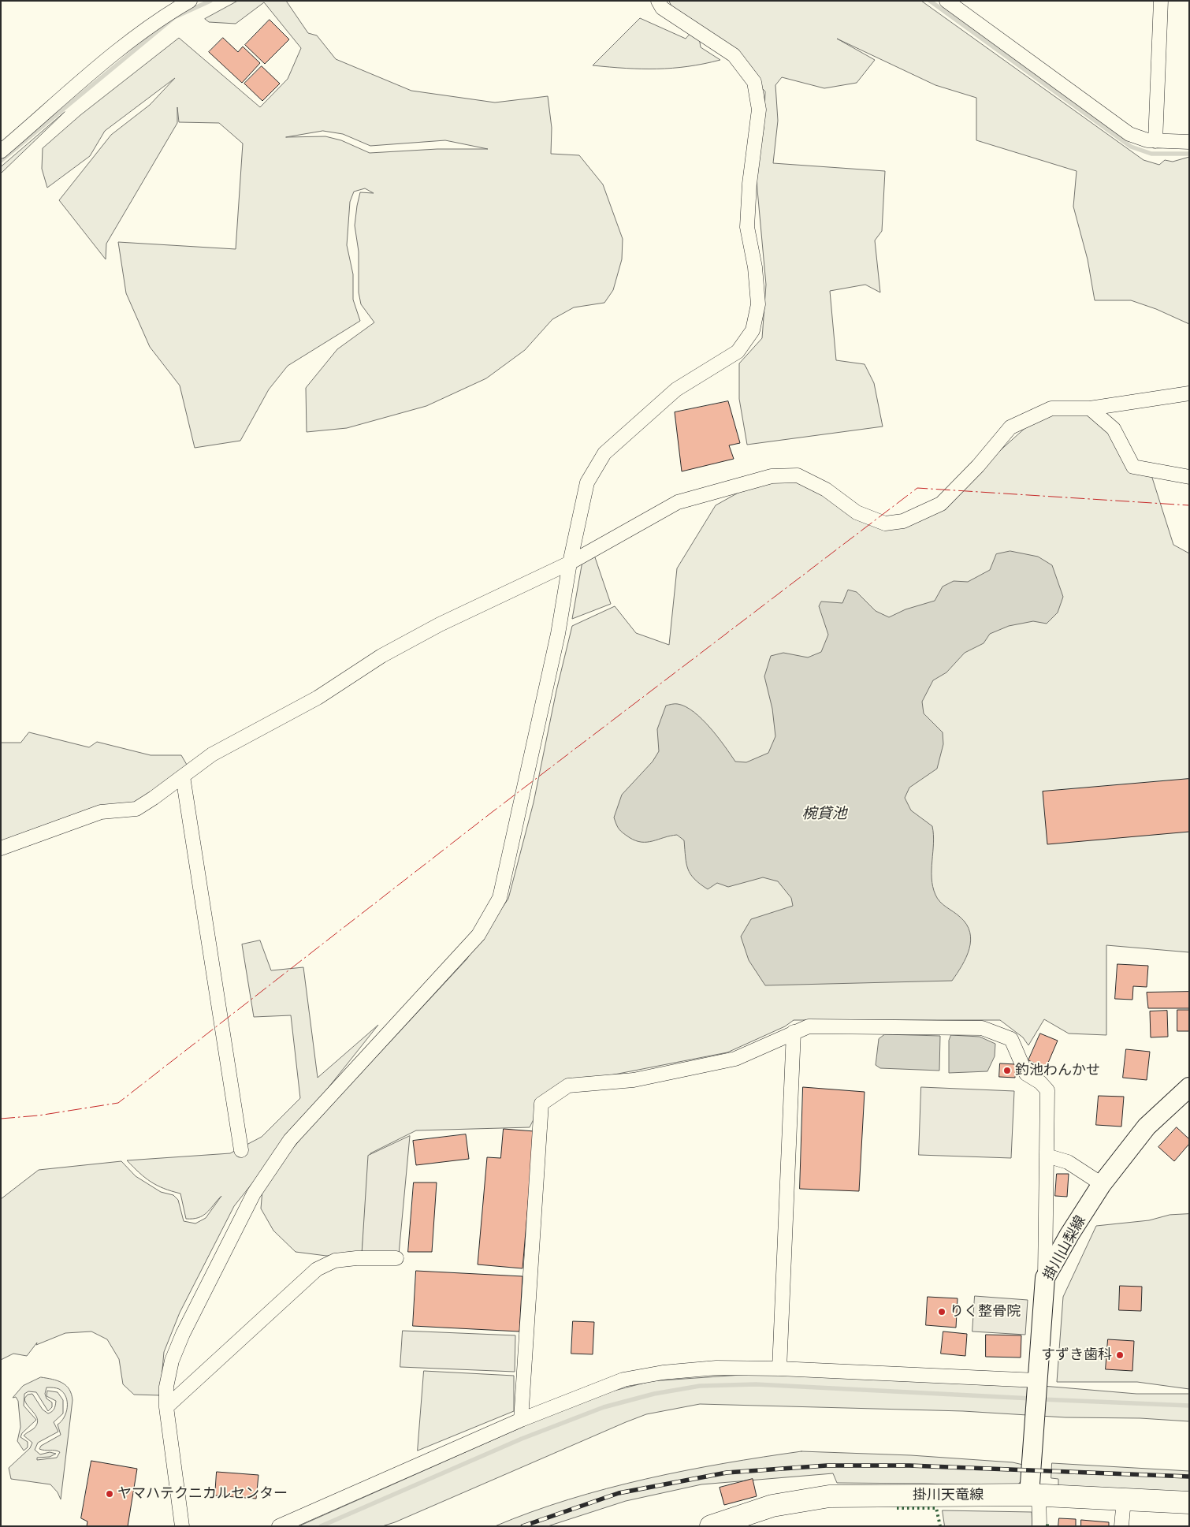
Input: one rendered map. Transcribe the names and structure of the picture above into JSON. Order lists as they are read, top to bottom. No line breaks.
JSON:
{"streets":{"main road":["掛川山梨線","掛川天竜線"]},"crossings":[["掛川山梨線","掛川天竜線"]],"water":["椀貸池"],"places":["釣池わんかせ","りく整骨院","すずき歯科","ヤマハテクニカルセンター"]}
